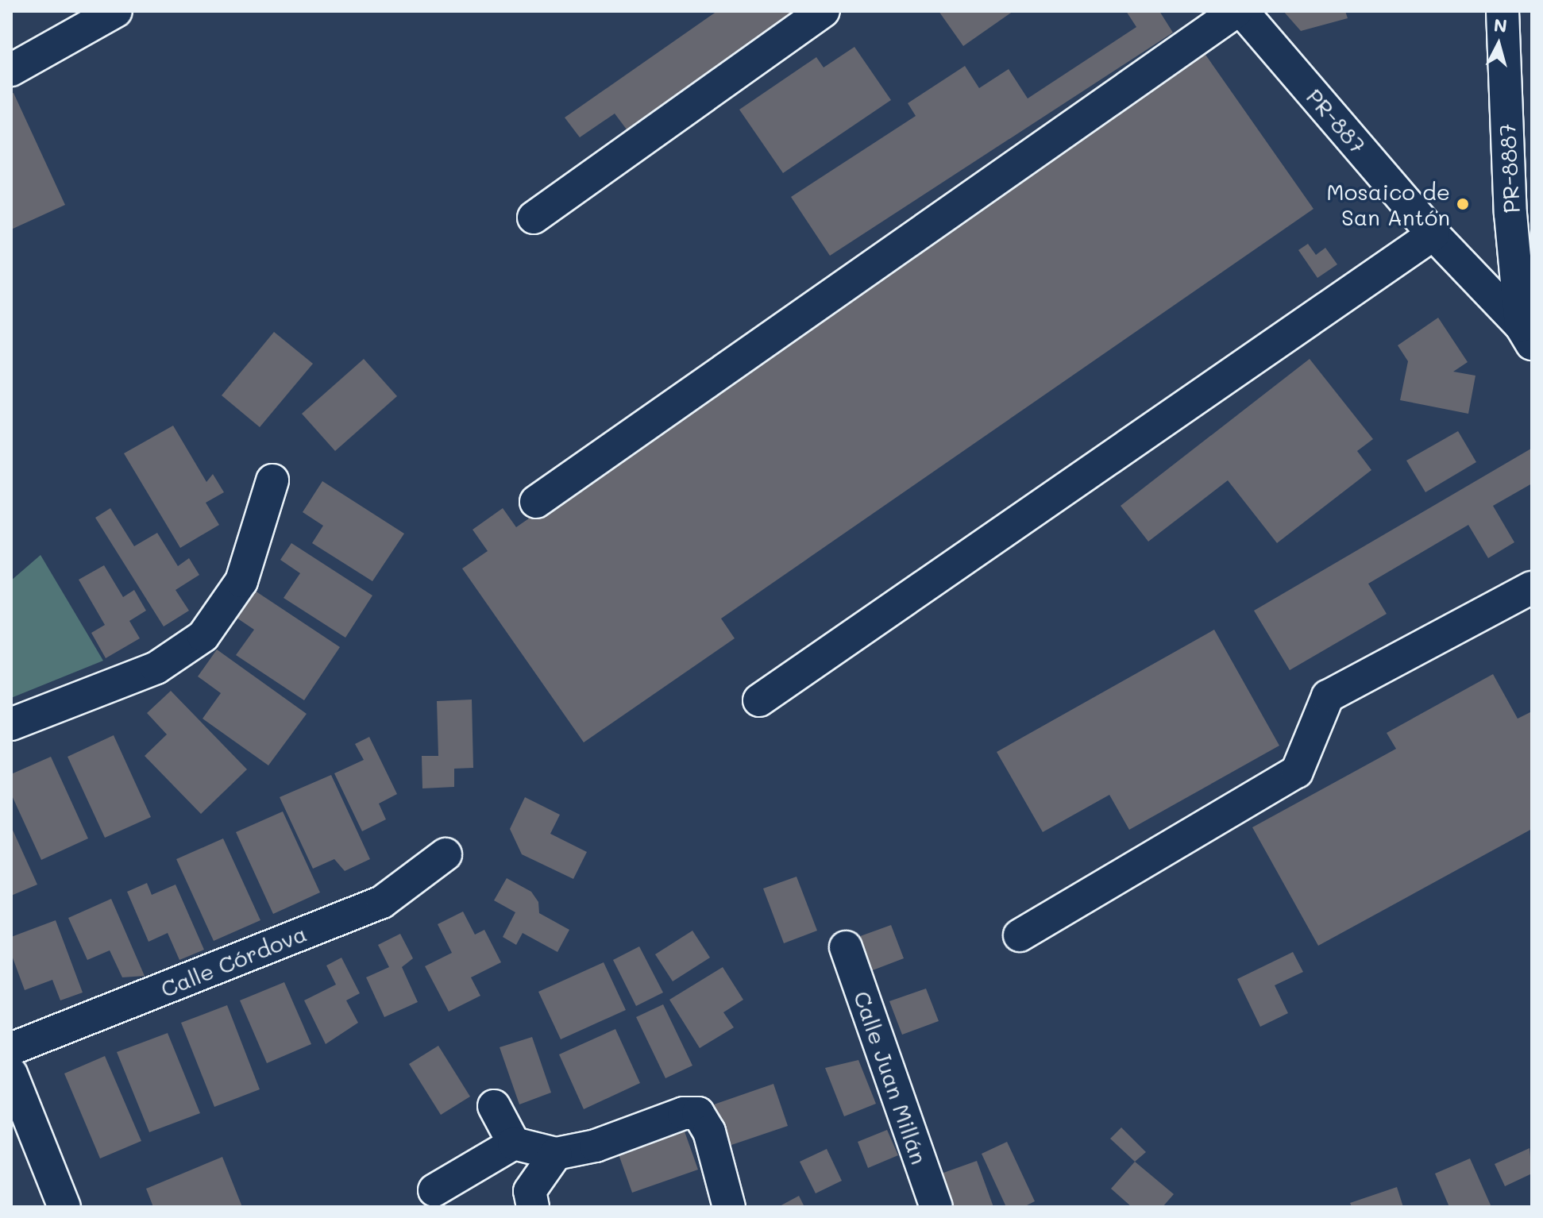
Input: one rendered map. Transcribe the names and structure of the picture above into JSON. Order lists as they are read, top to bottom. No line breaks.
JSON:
{"streets":{"street":["PR-887","PR-8887","Calle Córdova","Calle Juan Millán"]},"crossings":[["PR-887","PR-8887"]],"places":["Mosaico de San Antón"],"north":"top"}
